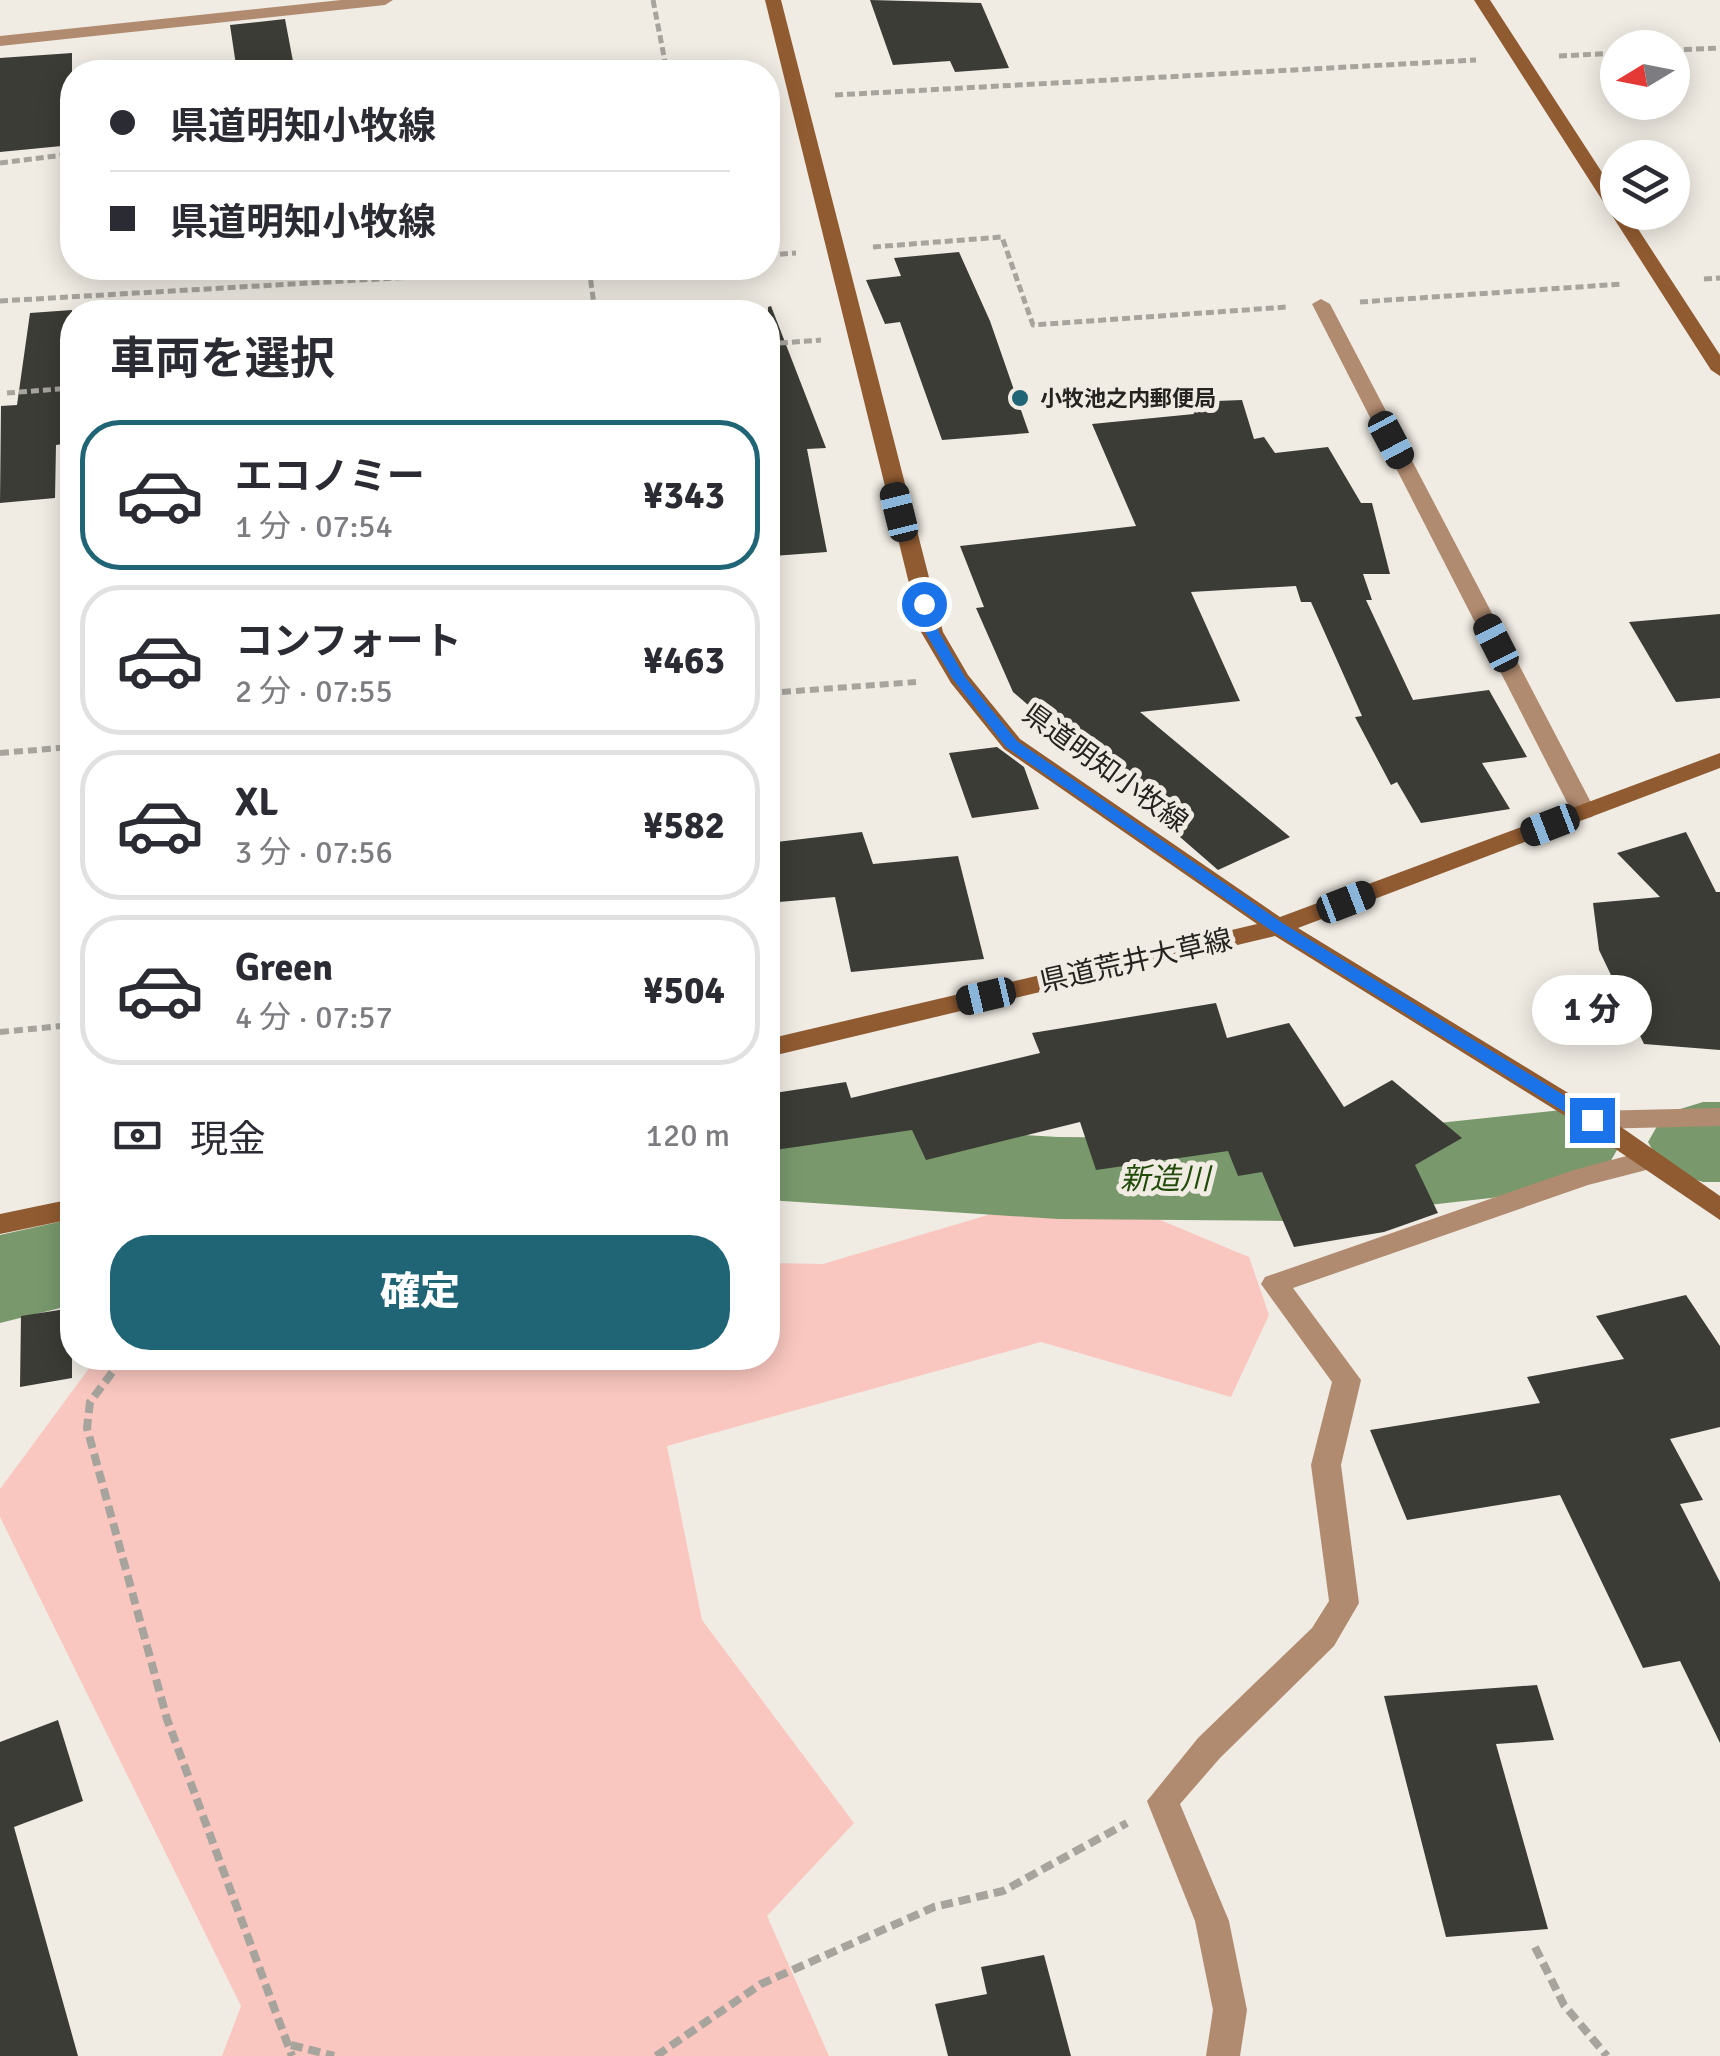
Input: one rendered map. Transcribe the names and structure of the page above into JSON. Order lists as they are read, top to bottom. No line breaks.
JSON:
{"streets":{"main road":["県道明知小牧線","県道荒井大草線"]},"crossings":[["県道明知小牧線","県道荒井大草線"]],"water":["新造川"],"places":["小牧池之内郵便局"],"north":"left","page":{"banner":["県道明知小牧線","県道明知小牧線"],"heading":"車両を選択","list":[{"name":"エコノミー","note":"1 分 · 07:54","value":"¥343"},{"name":"コンフォート","note":"2 分 · 07:55","value":"¥463"},{"name":"XL","note":"3 分 · 07:56","value":"¥582"},{"name":"Green","note":"4 分 · 07:57","value":"¥504"}],"bubble":"1 分","pay":["現金","120 m"],"buttons":"確定"}}
